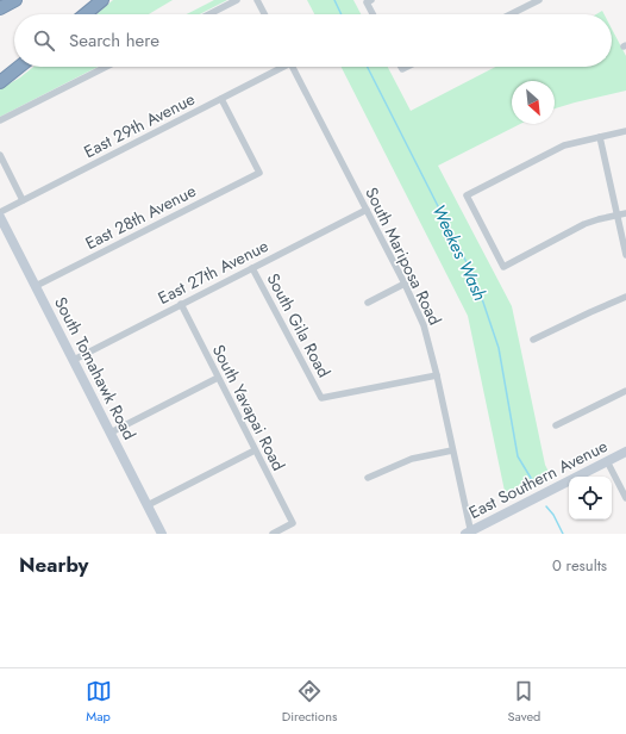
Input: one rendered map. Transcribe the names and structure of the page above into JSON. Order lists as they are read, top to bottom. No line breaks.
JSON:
{"streets":{"main road":["South Tomahawk Road","East Southern Avenue"],"street":["East 29th Avenue","East 28th Avenue","South Mariposa Road","East 27th Avenue","South Gila Road","South Yavapai Road"]},"crossings":[["East 29th Avenue","East 28th Avenue"],["East 28th Avenue","South Tomahawk Road"],["South Mariposa Road","East 27th Avenue"],["South Mariposa Road","South Gila Road"],["South Mariposa Road","East Southern Avenue"],["East 27th Avenue","South Gila Road"],["East 27th Avenue","South Tomahawk Road"],["East 27th Avenue","South Yavapai Road"]],"water":["Weekes Wash"],"north":"bottom right","page":{"search":"Search here","heading":["Nearby","0 results"],"nav":["Map","Directions","Saved"]}}
